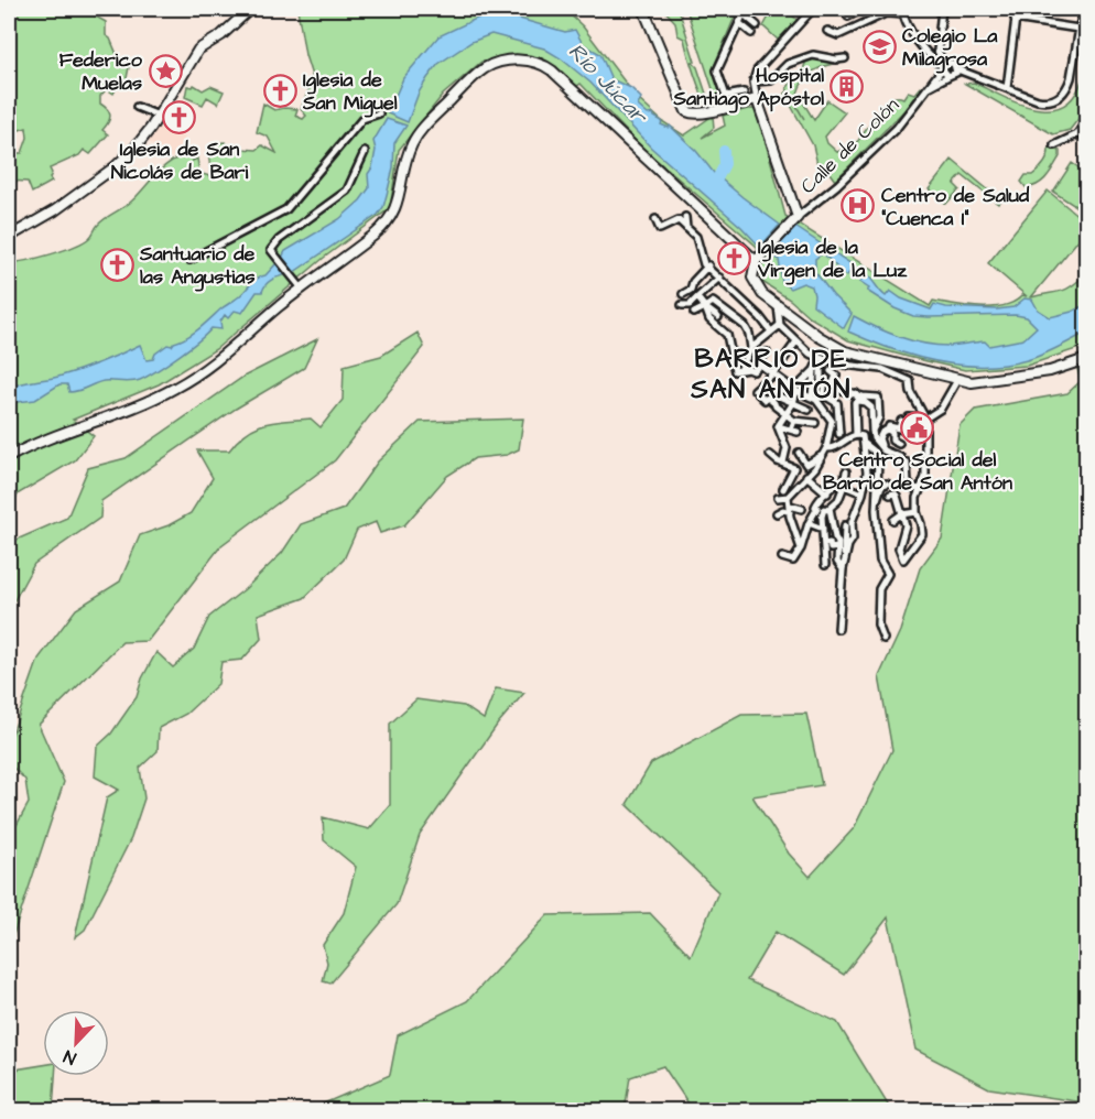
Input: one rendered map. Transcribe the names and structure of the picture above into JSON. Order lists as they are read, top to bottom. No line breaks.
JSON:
{"streets":{"street":["Calle de Colón"]},"districts":["BARRIO DE SAN ANTÓN"],"water":["Río Júcar"],"places":{"school or university":["Colegio La Milagrosa"],"place":["Federico Muelas"],"building":["Hospital Santiago Apóstol"],"church":["Iglesia de San Miguel","Iglesia de San Nicolás de Bari","Iglesia de la Virgen de la Luz","Santuario de las Angustias"],"hospital":["Centro de Salud \"Cuenca I\""],"public building":["Centro Social del Barrio de San Antón"]},"north":"bottom left"}
